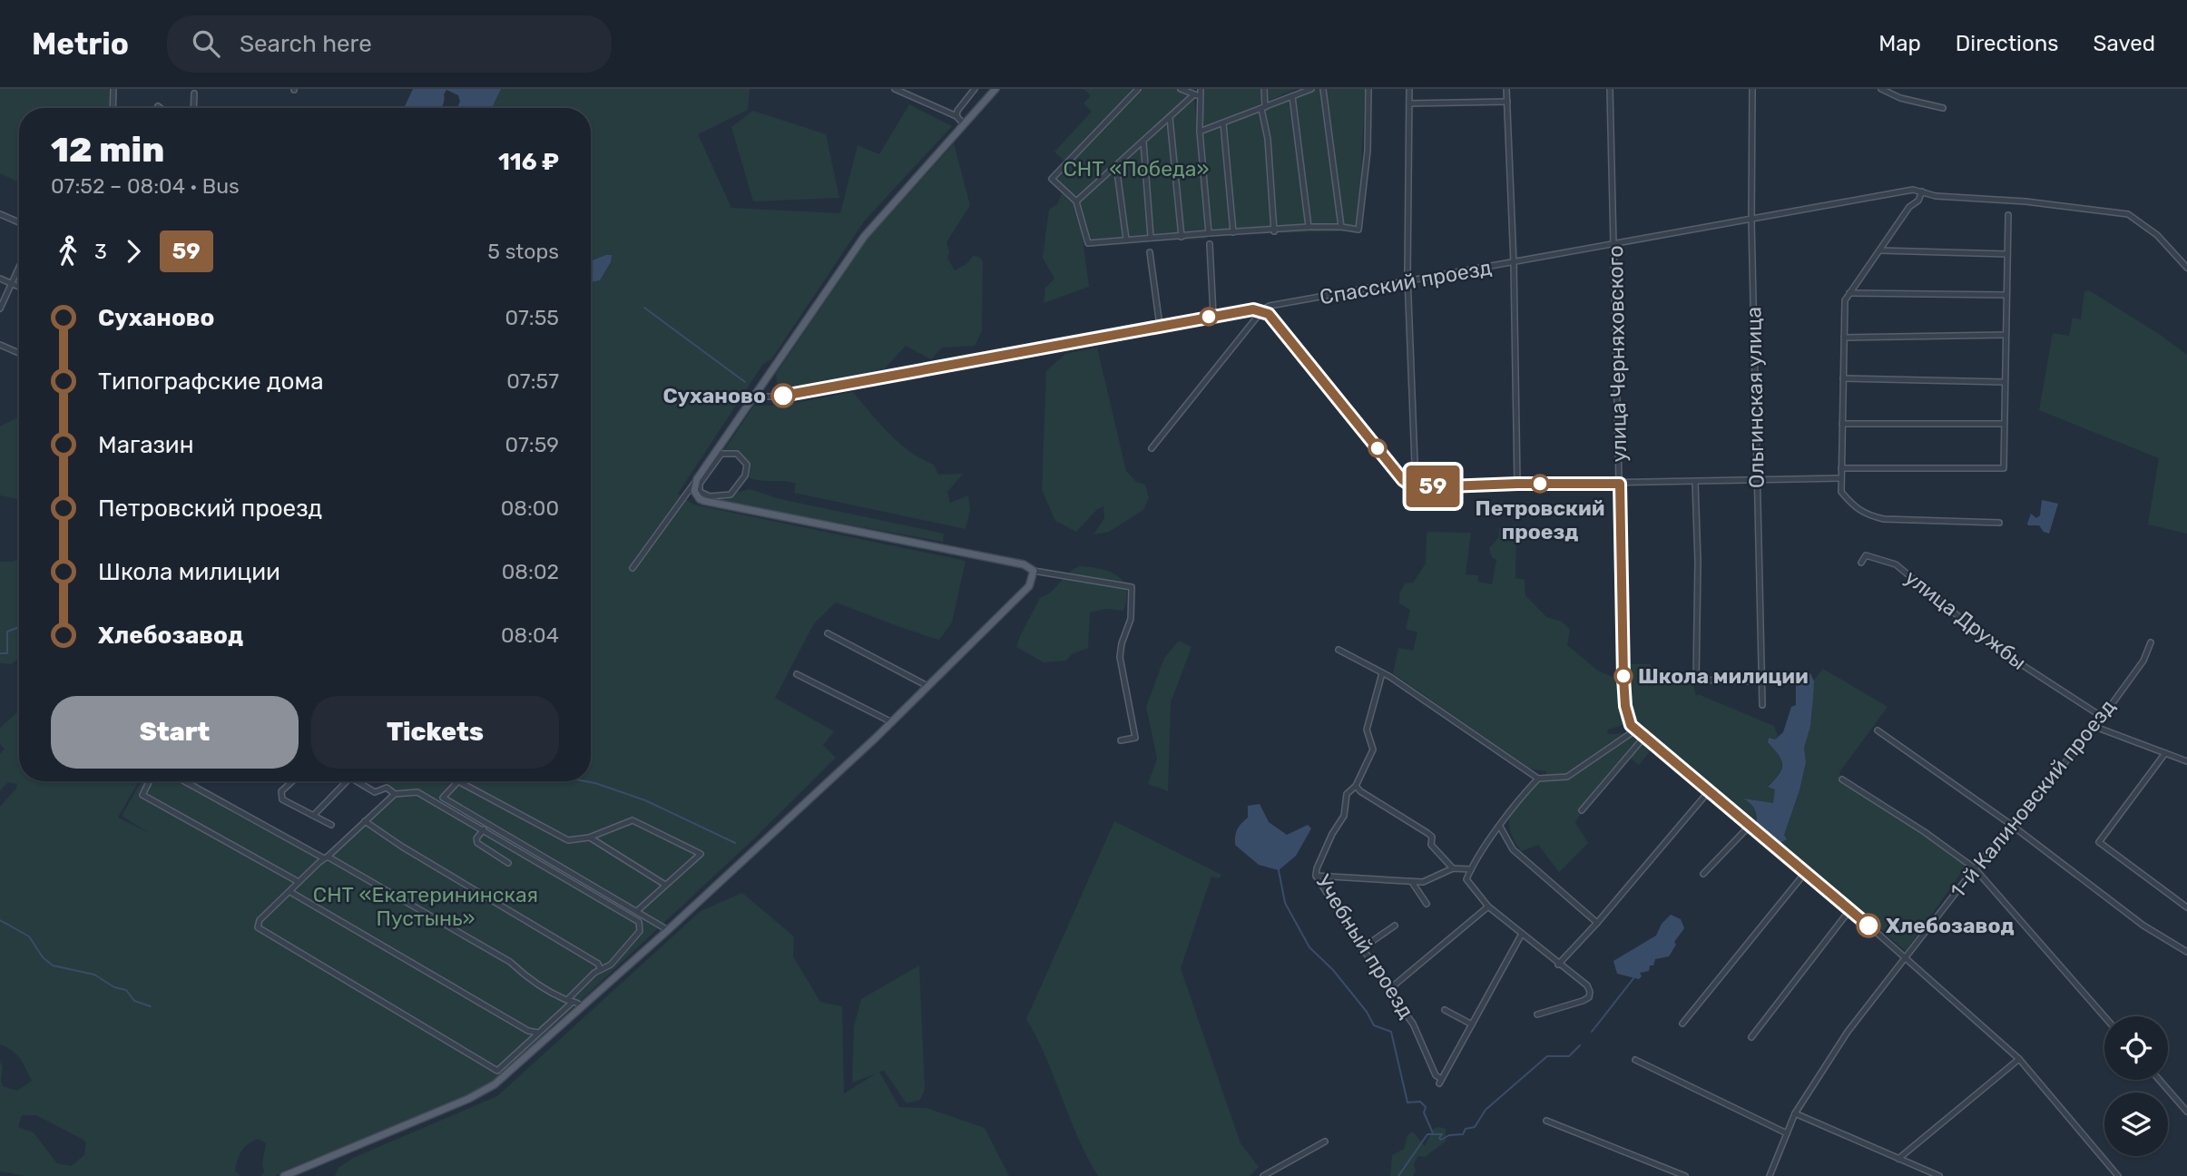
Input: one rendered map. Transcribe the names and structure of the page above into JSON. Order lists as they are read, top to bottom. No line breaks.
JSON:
{"streets":{"street":["Спасский проезд","улица Черняховского","Ольгинская улица","улица Дружбы","1-й Калиновский проезд","Учебный проезд"]},"crossings":[["Спасский проезд","улица Черняховского"],["Спасский проезд","Ольгинская улица"],["улица Дружбы","1-й Калиновский проезд"]],"parks":["СНТ «Победа»","СНТ «Екатерининская Пустынь»"],"places":["Суханово","Петровский проезд","Школа милиции","Хлебозавод"],"lines":["bus line 59"],"page":{"header":"Metrio","search":"Search here","nav":["Map","Directions","Saved"],"on_map":"59","heading":["12 min","07:52 – 08:04 · Bus","116 ₽"],"legs":["3","59","5 stops"],"list":[{"name":"Суханово","value":"07:55"},{"name":"Типографские дома","value":"07:57"},{"name":"Магазин","value":"07:59"},{"name":"Петровский проезд","value":"08:00"},{"name":"Школа милиции","value":"08:02"},{"name":"Хлебозавод","value":"08:04"}],"buttons":["Start","Tickets"]}}
